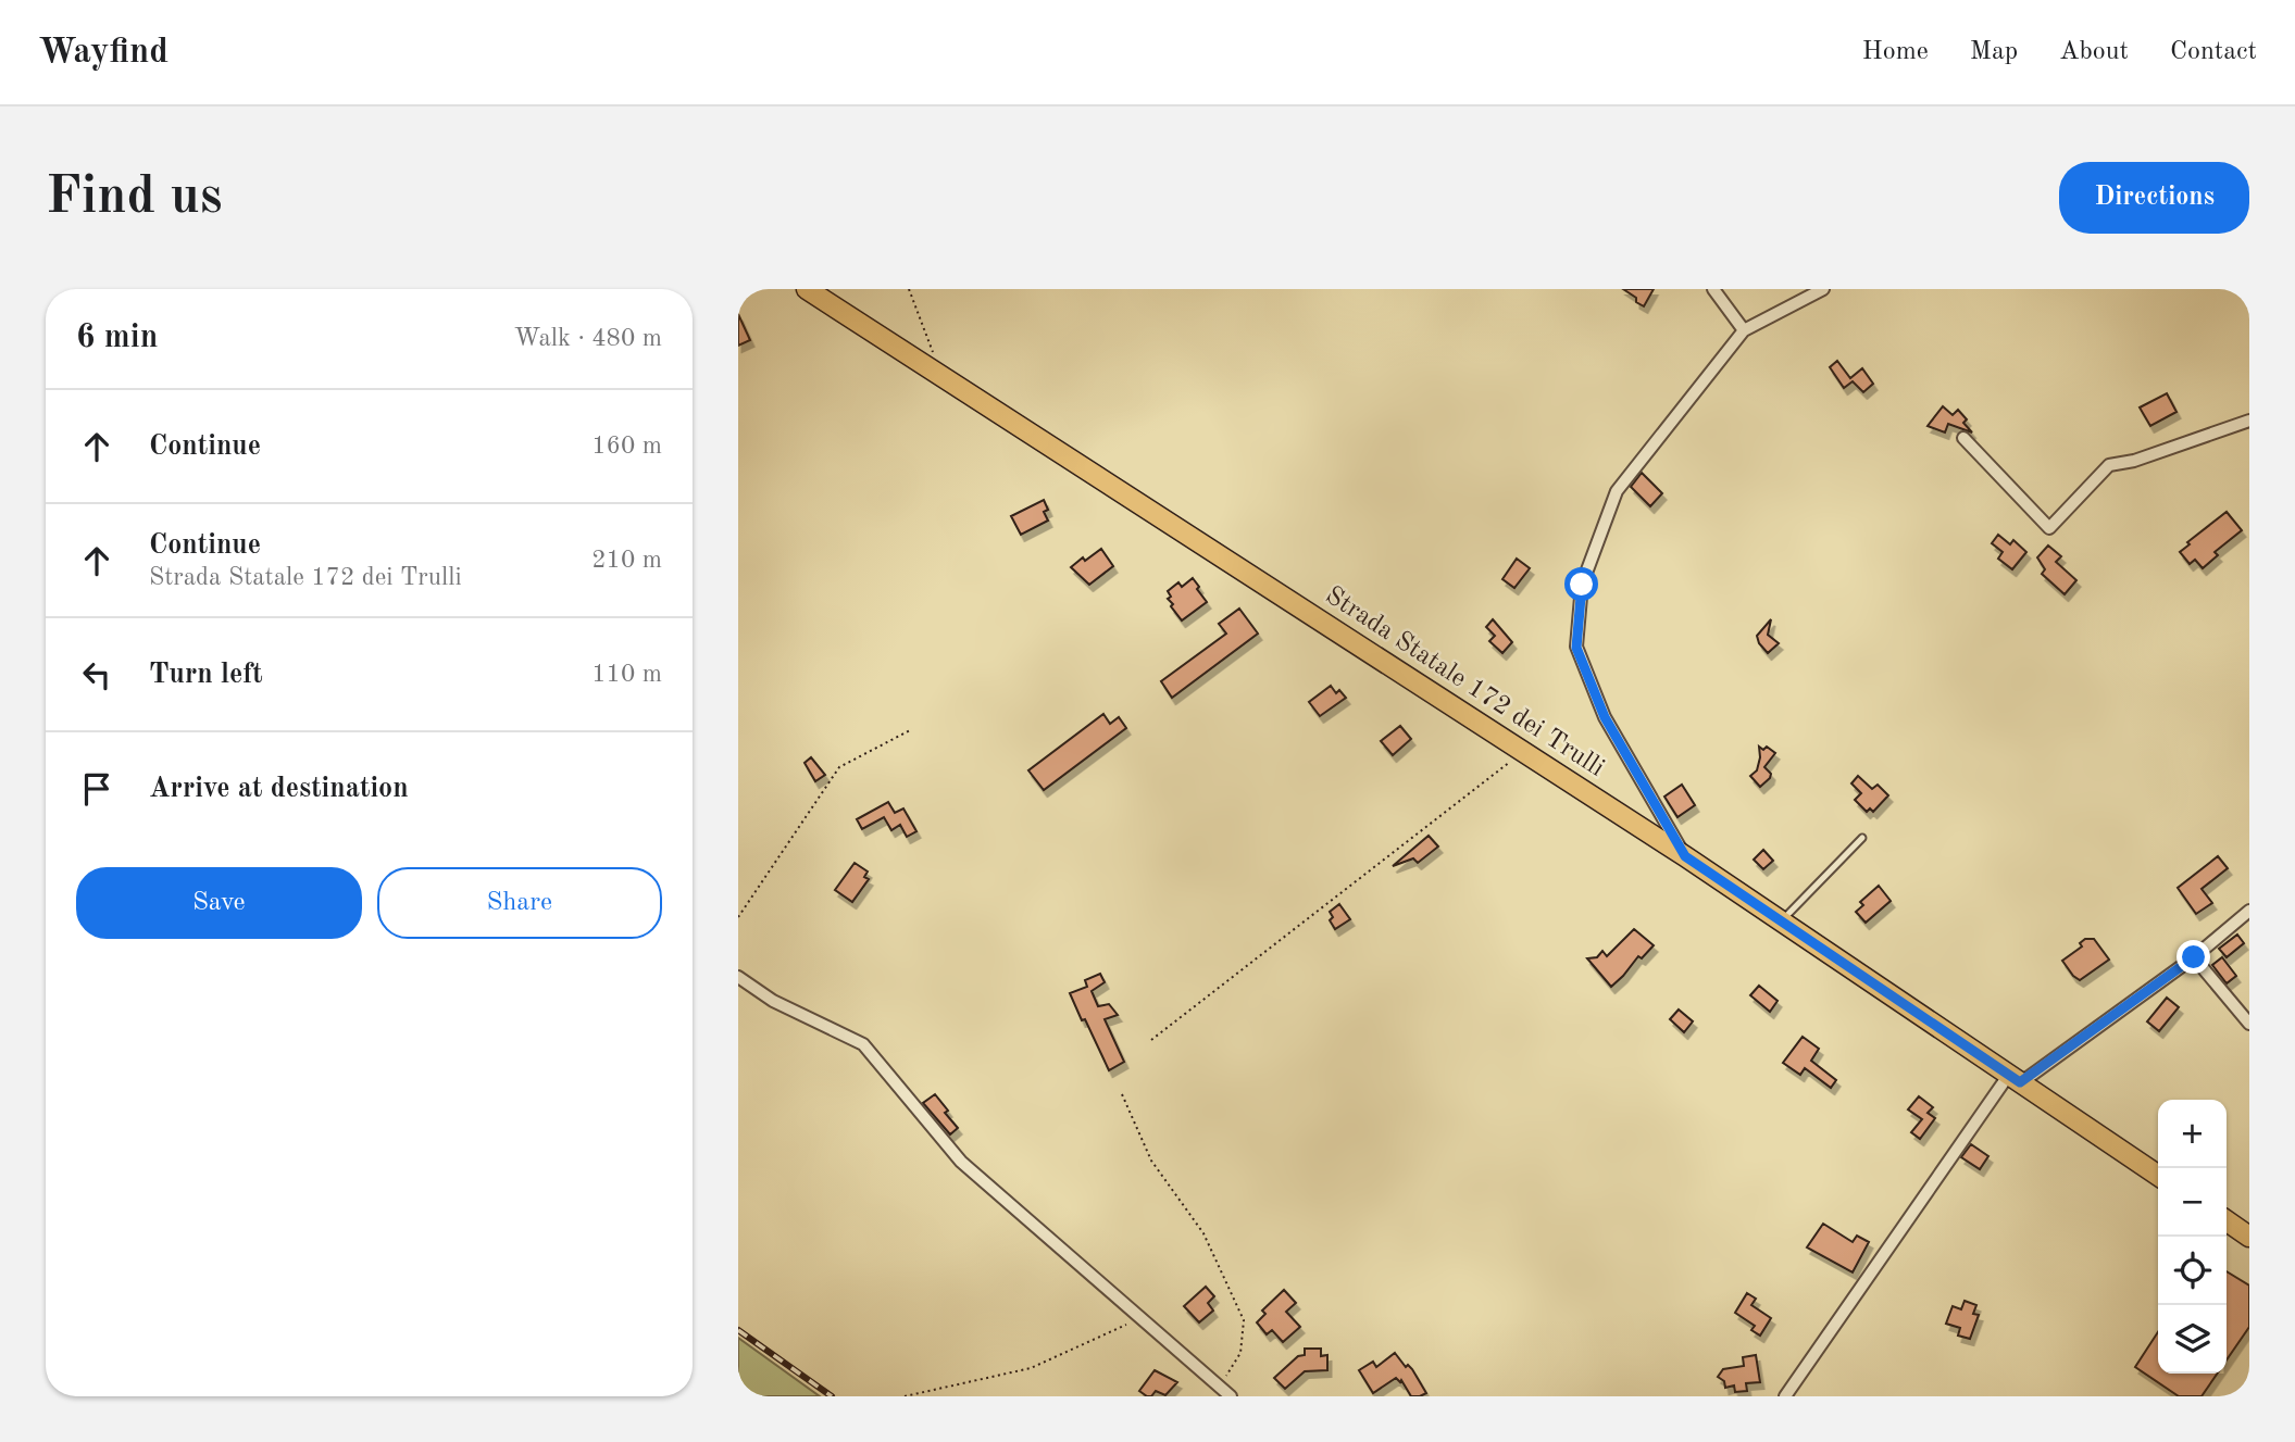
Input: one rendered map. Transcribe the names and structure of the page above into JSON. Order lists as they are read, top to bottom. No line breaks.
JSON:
{"streets":{"main road":["Strada Statale 172 dei Trulli"]},"page":{"header":"Wayfind","nav":["Home","Map","About","Contact"],"buttons":["Directions",["Save","Share"]],"title":"Find us","heading":["6 min","Walk · 480 m"],"list":[["Continue","160 m"],["Continue","Strada Statale 172 dei Trulli","210 m"],["Turn left","110 m"],"Arrive at destination"],"map_buttons":["+","−"]}}
